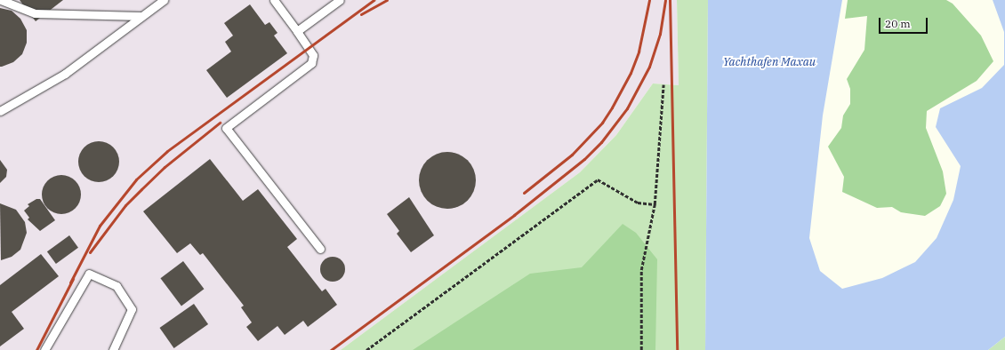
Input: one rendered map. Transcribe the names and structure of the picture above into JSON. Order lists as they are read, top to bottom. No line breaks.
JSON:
{"water":["Yachthafen Maxau"],"scale_bar":"20 m"}
